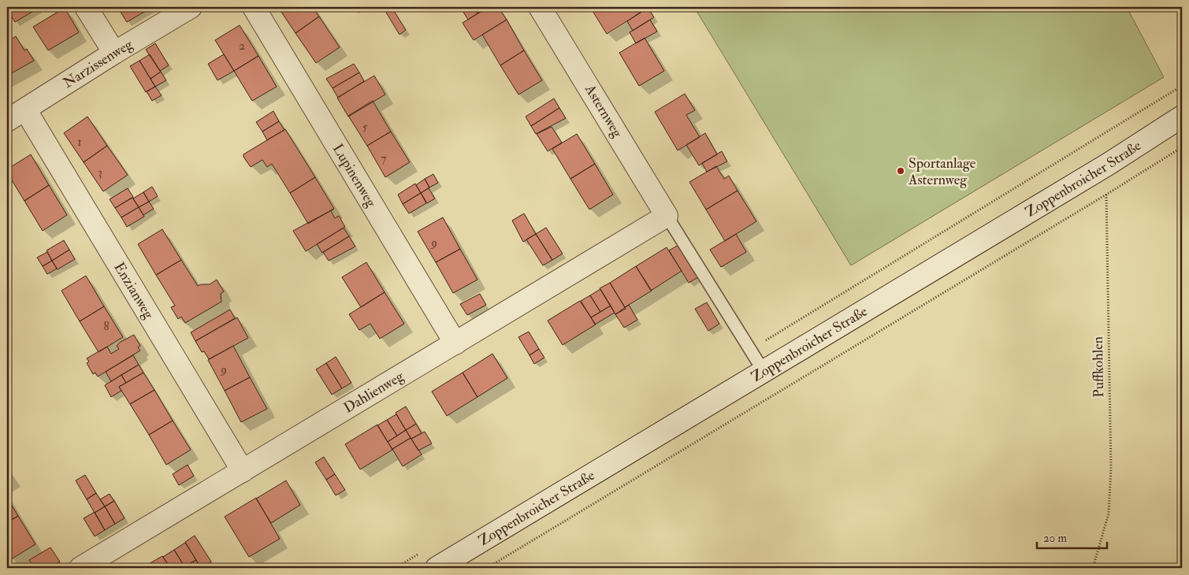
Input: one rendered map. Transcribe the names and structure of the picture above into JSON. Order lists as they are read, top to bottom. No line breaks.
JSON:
{"streets":{"street":["Narzissenweg","Asternweg","Lupinenweg","Zoppenbroicher Straße","Enzianweg","Dahlienweg"],"path":["Puffkohlen"]},"crossings":[["Narzissenweg","Enzianweg"],["Asternweg","Dahlienweg"],["Lupinenweg","Dahlienweg"],["Zoppenbroicher Straße","Puffkohlen"],["Enzianweg","Dahlienweg"]],"places":["Sportanlage Asternweg"],"house_numbers":["2","5","1","7","3","9","8","9"],"scale_bar":"20 m"}
